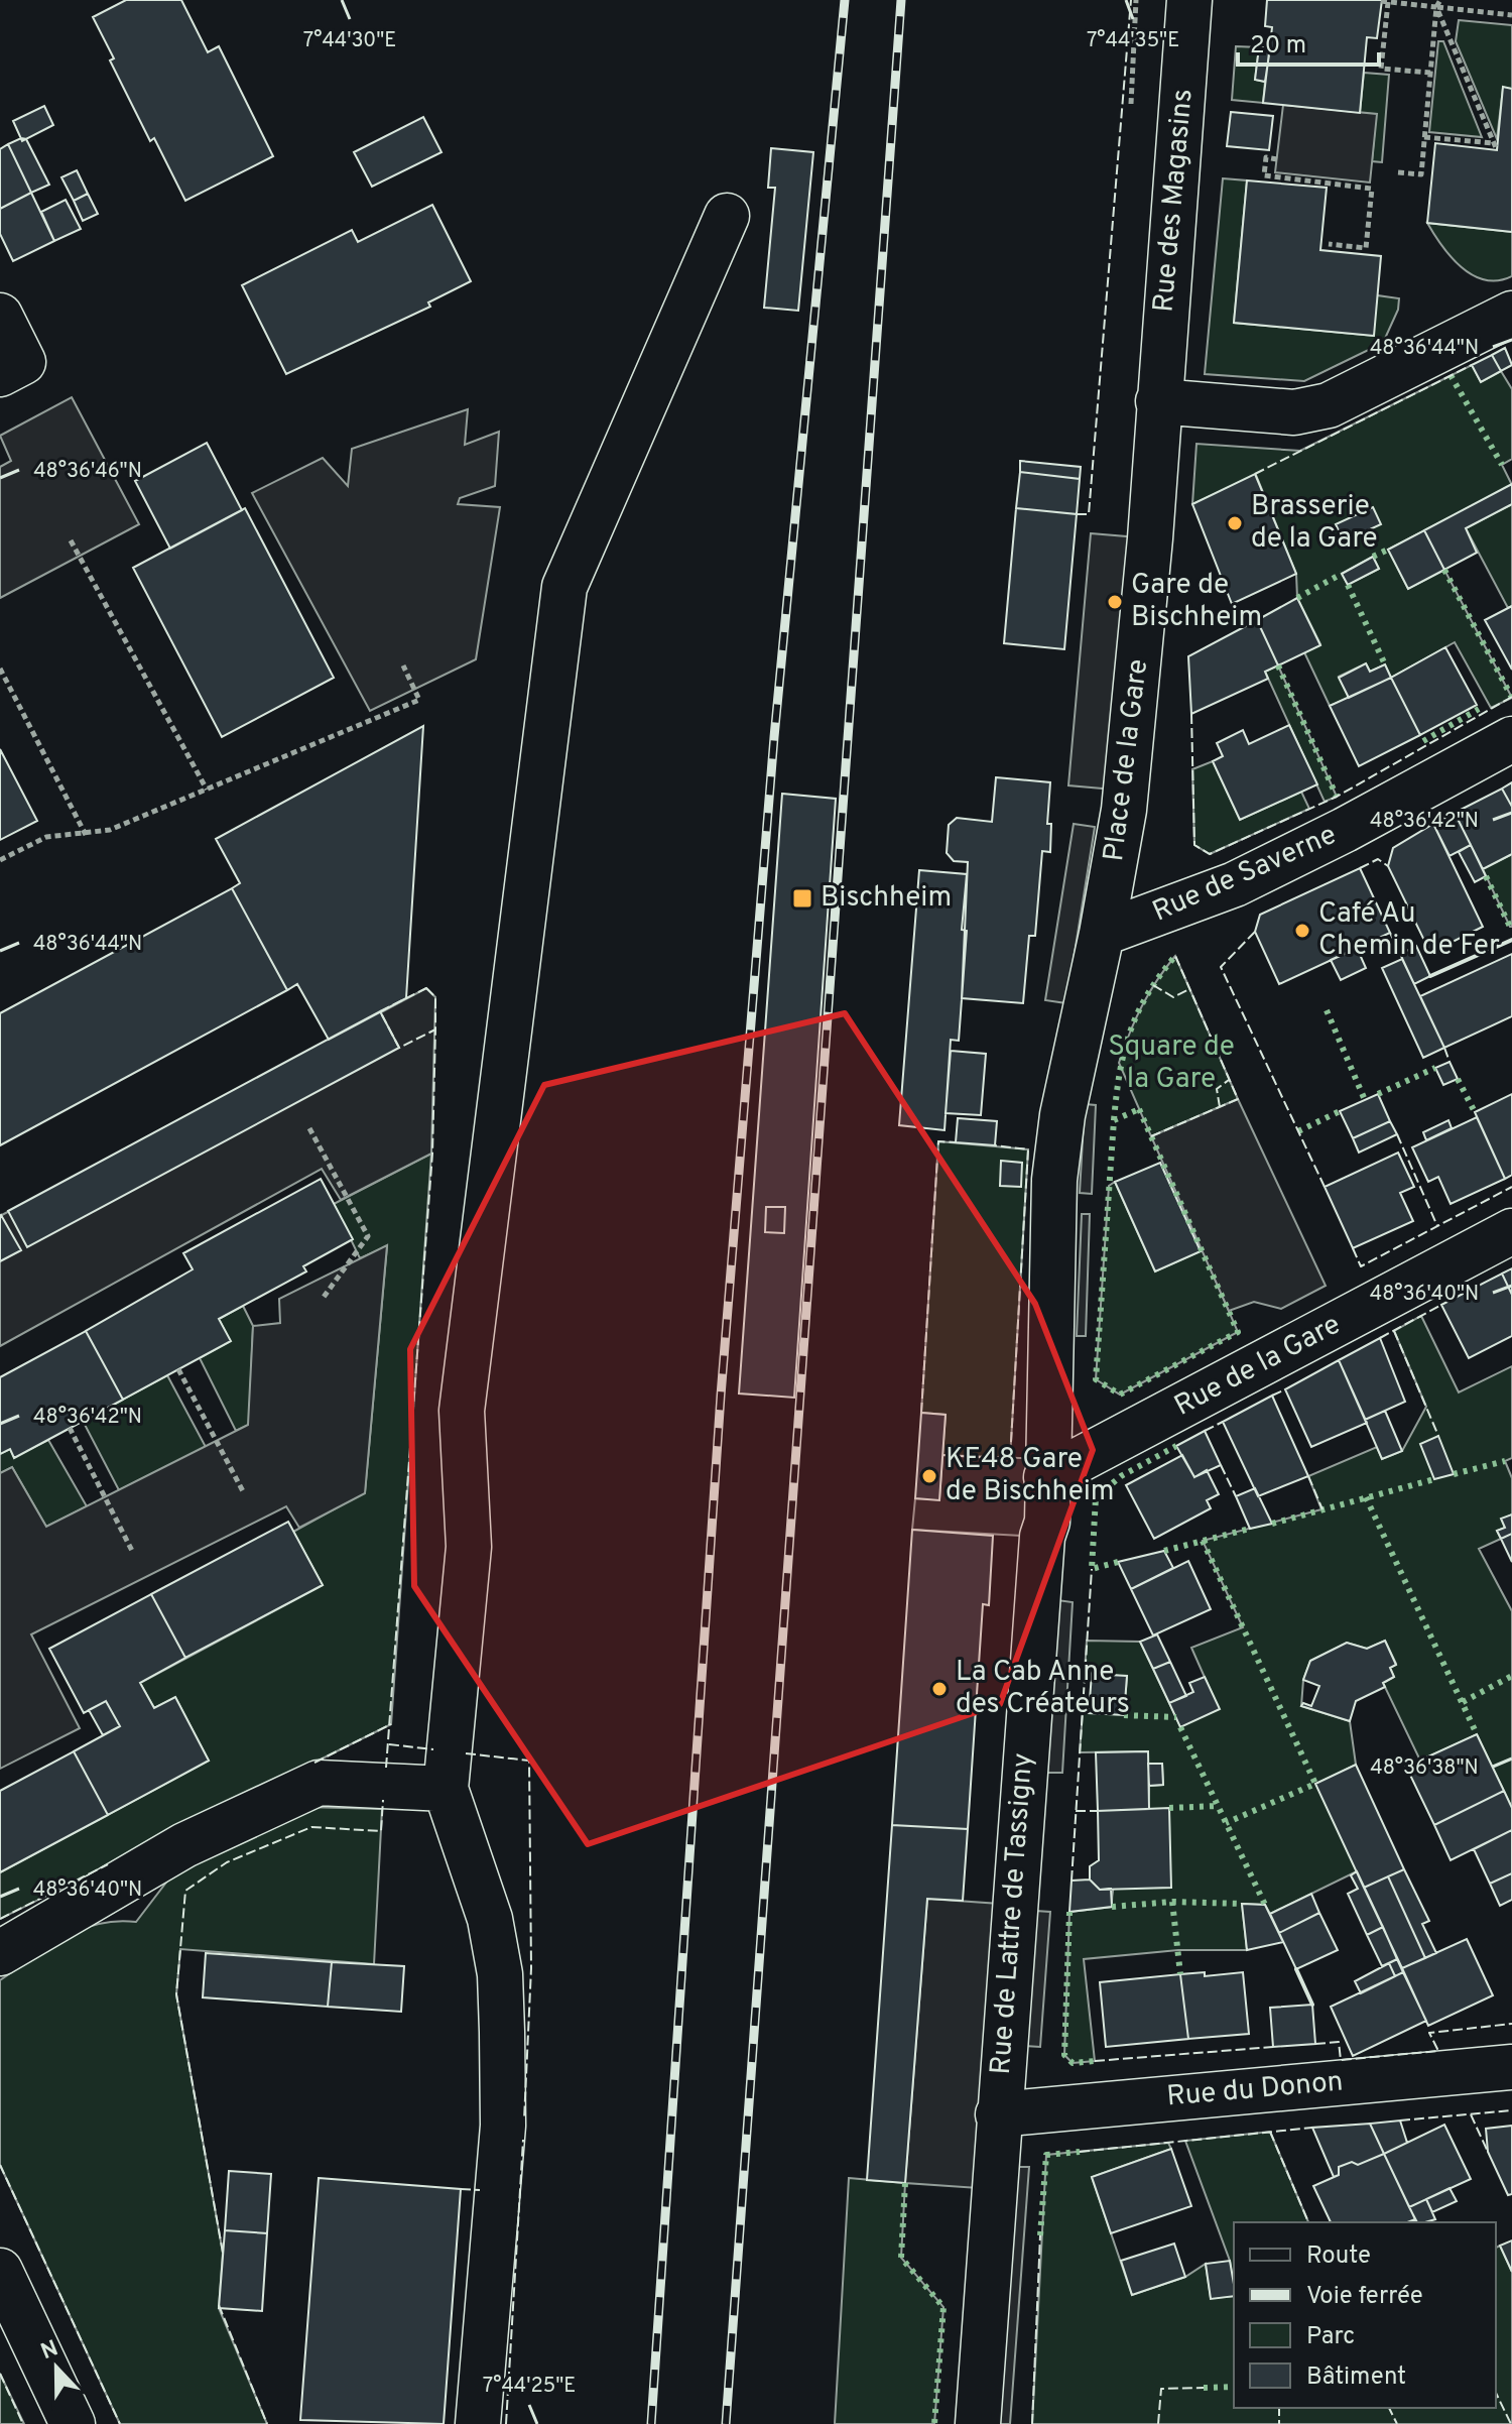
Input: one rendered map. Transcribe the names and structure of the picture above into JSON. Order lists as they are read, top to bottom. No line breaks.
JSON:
{"streets":{"street":["Rue des Magasins","Place de la Gare","Rue de Saverne","Rue de la Gare","Rue de Lattre de Tassigny","Rue du Donon"]},"crossings":[["Rue des Magasins","Place de la Gare"],["Place de la Gare","Rue de Saverne"],["Place de la Gare","Rue de Lattre de Tassigny"],["Rue de la Gare","Rue de Lattre de Tassigny"],["Rue de Lattre de Tassigny","Rue du Donon"]],"parks":["Square de la Gare"],"places":{"other":["Brasserie de la Gare","Gare de Bischheim","Café Au Chemin de Fer","KE48 Gare de Bischheim","La Cab Anne des Créateurs"],"transit":["Bischheim"]},"legend":["Route","Voie ferrée","Parc","Bâtiment"],"scale_bar":"20 m","north":"top","coordinates":["7°44'30\"E","7°44'35\"E","48°36'44\"N","48°36'46\"N","48°36'42\"N","48°36'40\"N","48°36'38\"N","7°44'25\"E"]}
